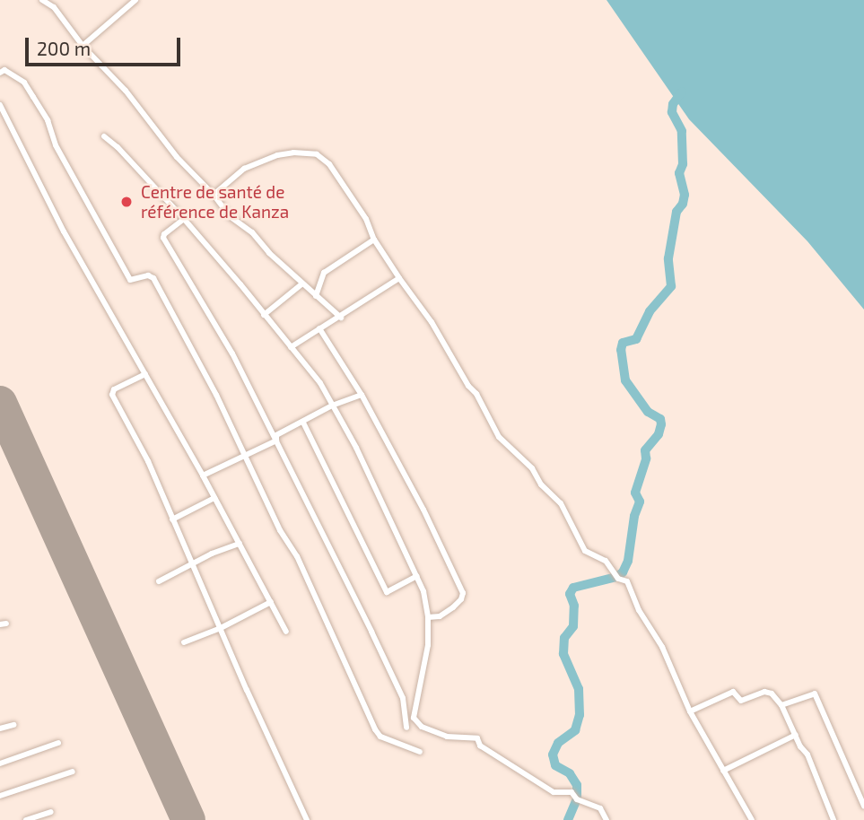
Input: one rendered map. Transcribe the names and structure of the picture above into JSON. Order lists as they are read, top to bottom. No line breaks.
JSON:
{"places":["Centre de santé de référence de Kanza"],"scale_bar":"200 m"}
